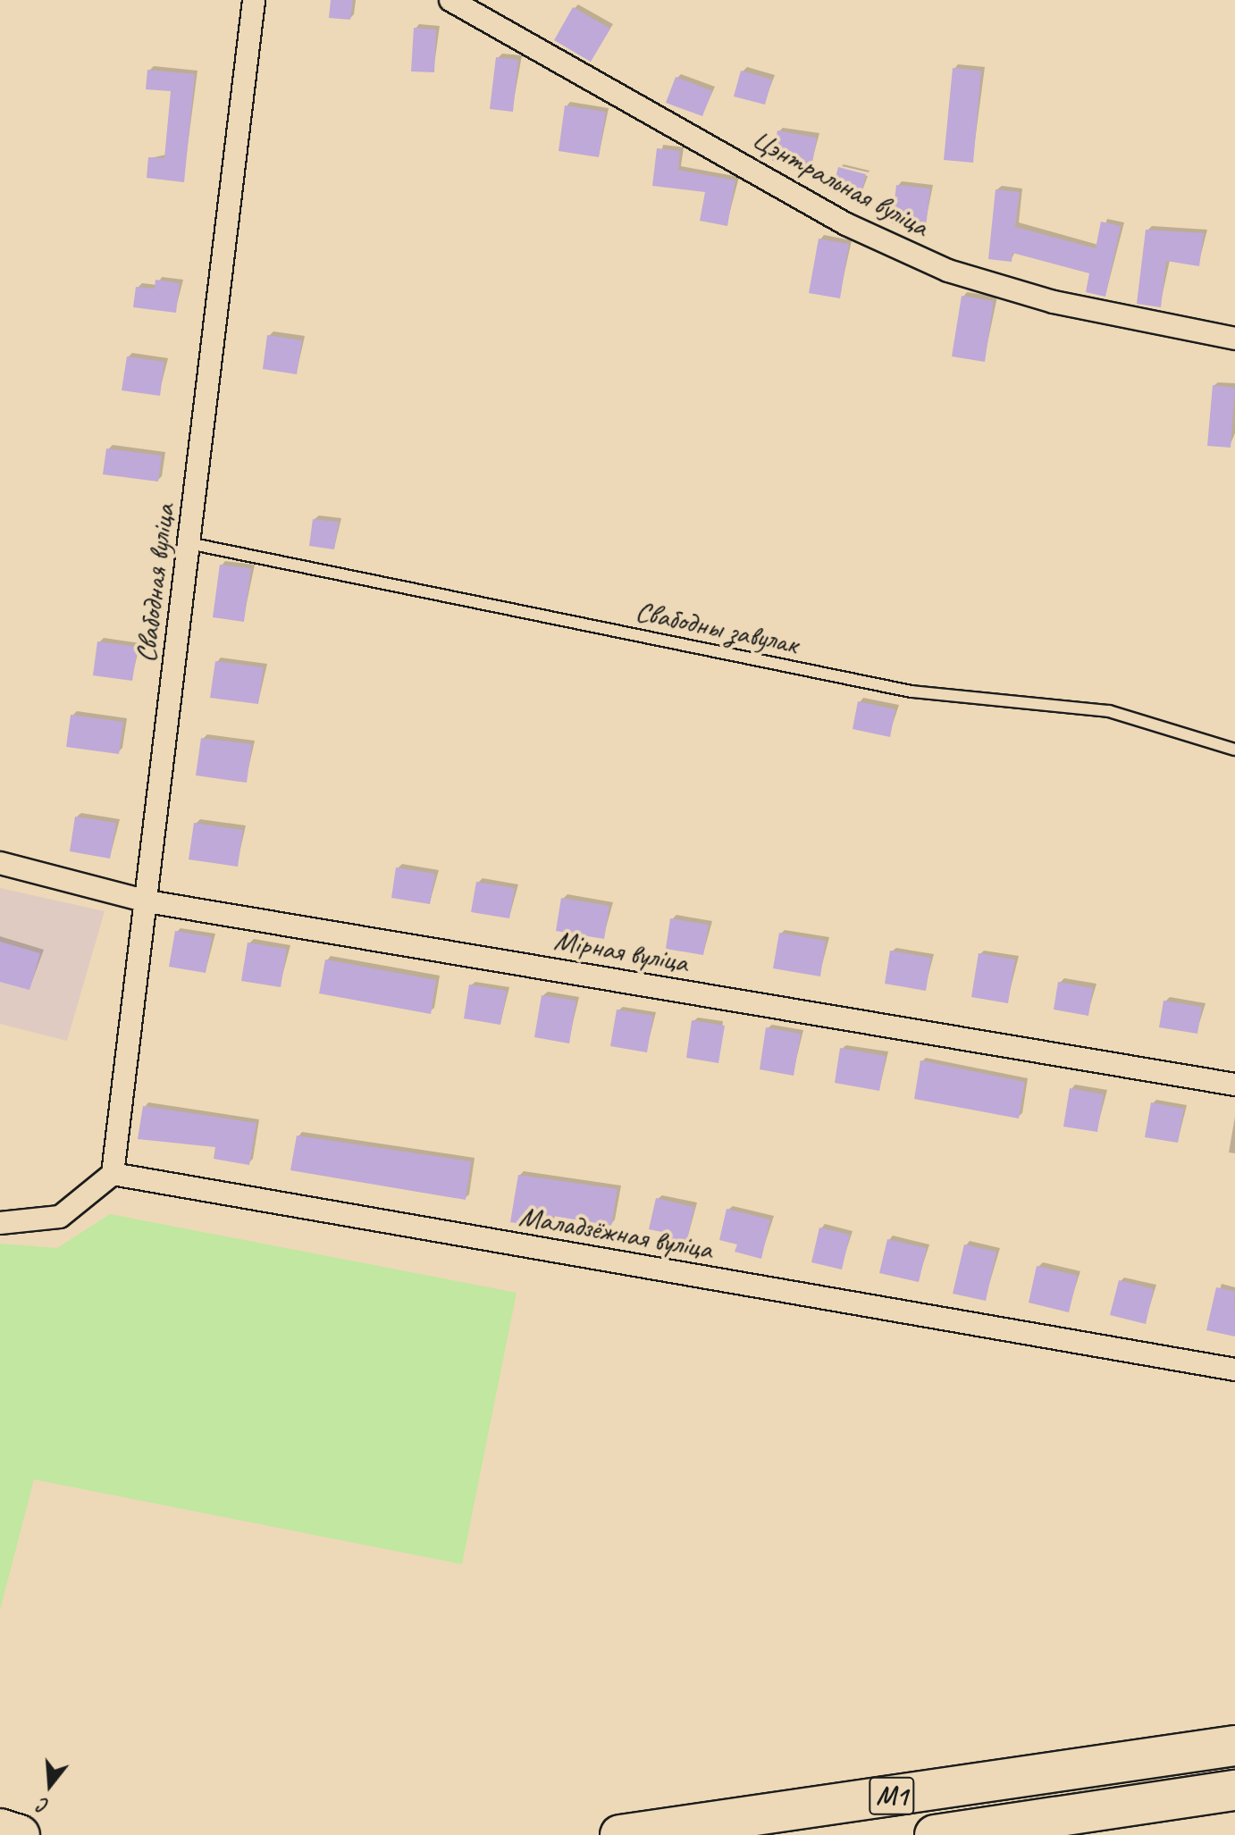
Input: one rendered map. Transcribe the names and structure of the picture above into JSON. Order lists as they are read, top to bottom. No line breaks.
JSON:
{"streets":{"highway":["М1"],"street":["Цэнтральная вуліца","Свабодная вуліца","Мірная вуліца","Маладзёжная вуліца"],"lane":["Свабодны завулак"]},"crossings":[["Свабодная вуліца","Свабодны завулак"],["Свабодная вуліца","Мірная вуліца"],["Свабодная вуліца","Маладзёжная вуліца"]],"north":"bottom"}
